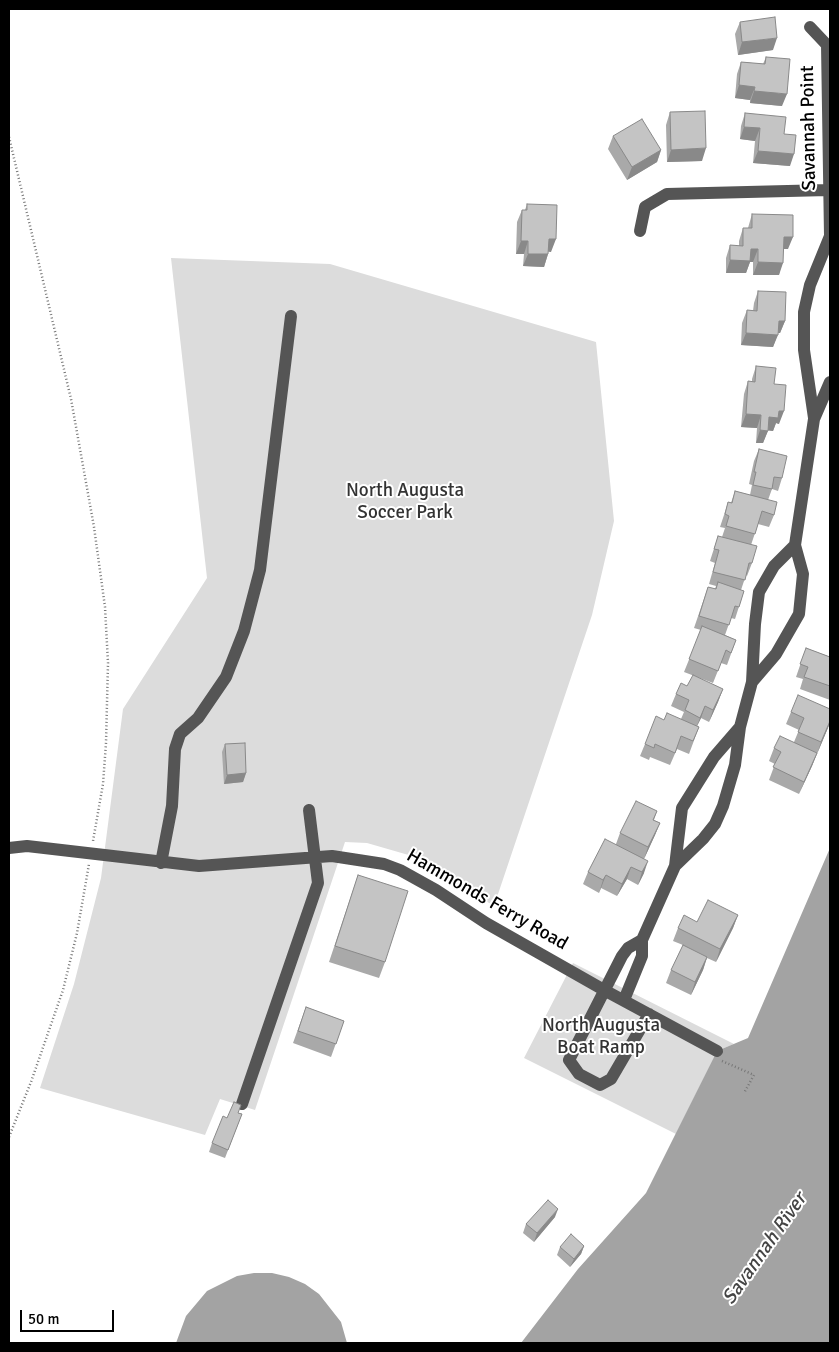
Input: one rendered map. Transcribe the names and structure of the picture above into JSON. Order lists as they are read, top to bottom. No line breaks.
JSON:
{"streets":{"street":["Savannah Point","Hammonds Ferry Road"]},"crossings":[["Savannah Point","Hammonds Ferry Road"]],"water":["Savannah River"],"parks":["North Augusta Soccer Park","North Augusta Boat Ramp"],"scale_bar":"50 m"}
